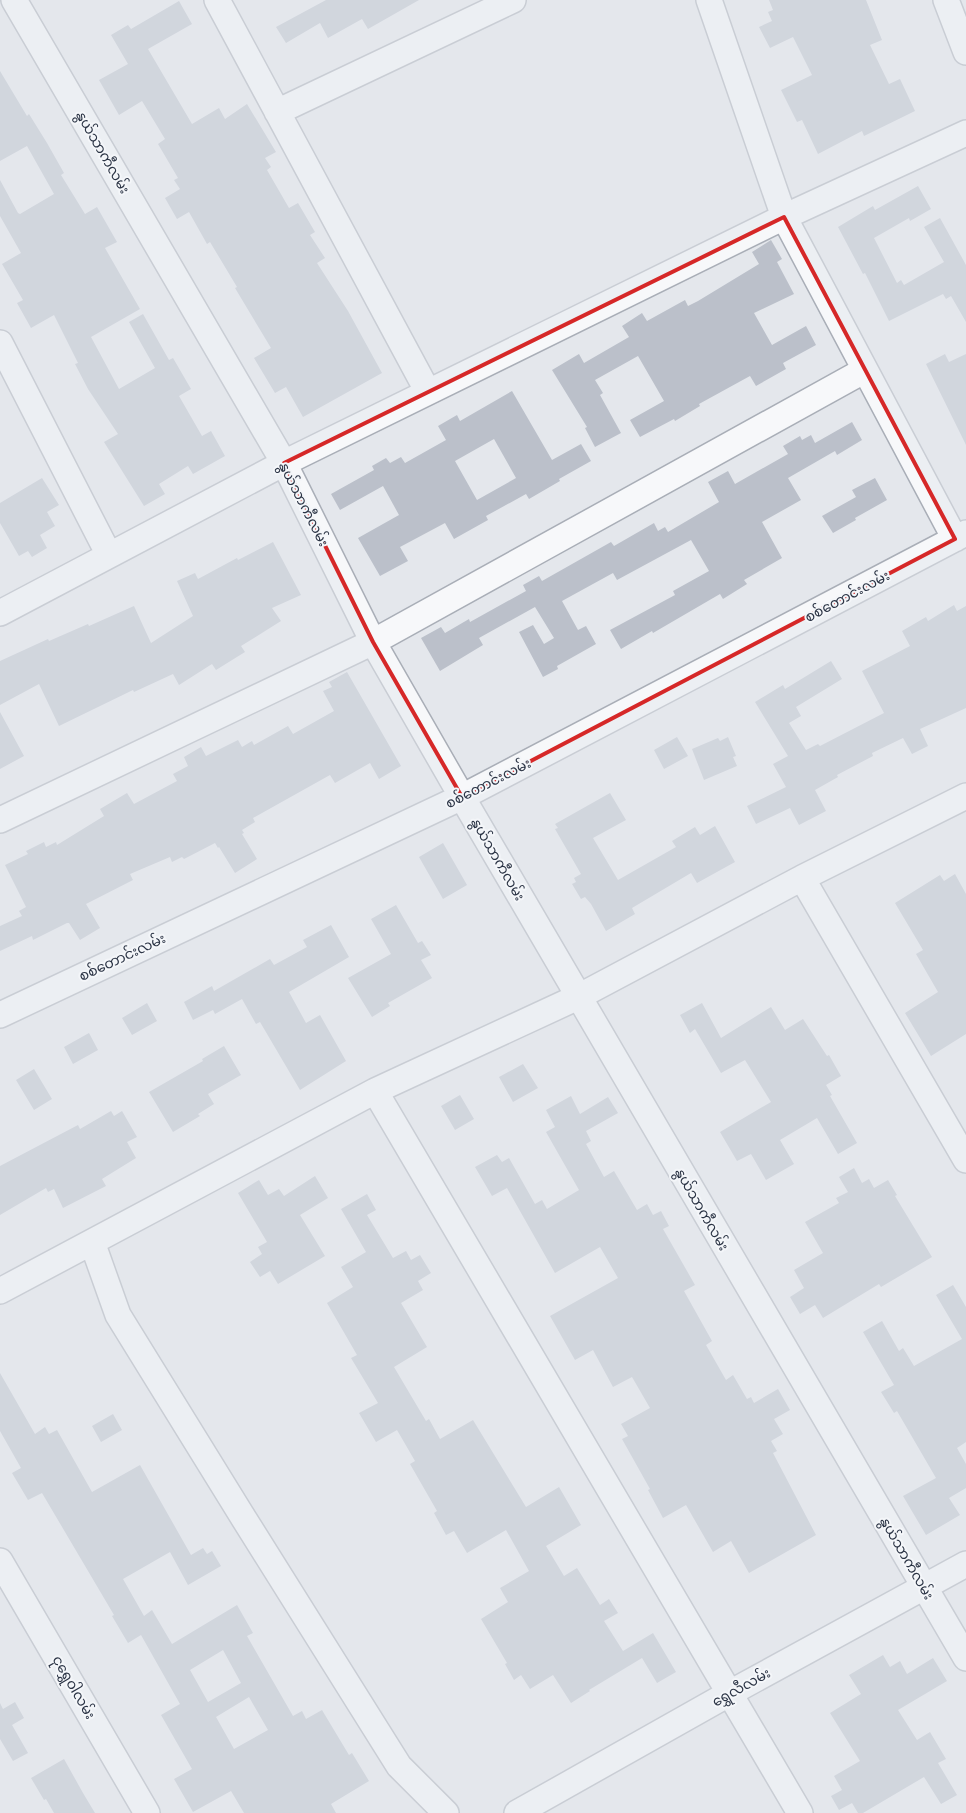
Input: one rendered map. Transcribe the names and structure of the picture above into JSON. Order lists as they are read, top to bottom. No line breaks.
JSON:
{"streets":{"street":["နွယ်သာကီလမ်း","စစ်တောင်းလမ်း","ငုရွှေဝါလမ်း","ရွှေလီလမ်း"]},"crossings":[["နွယ်သာကီလမ်း","စစ်တောင်းလမ်း"],["နွယ်သာကီလမ်း","ရွှေလီလမ်း"]]}
